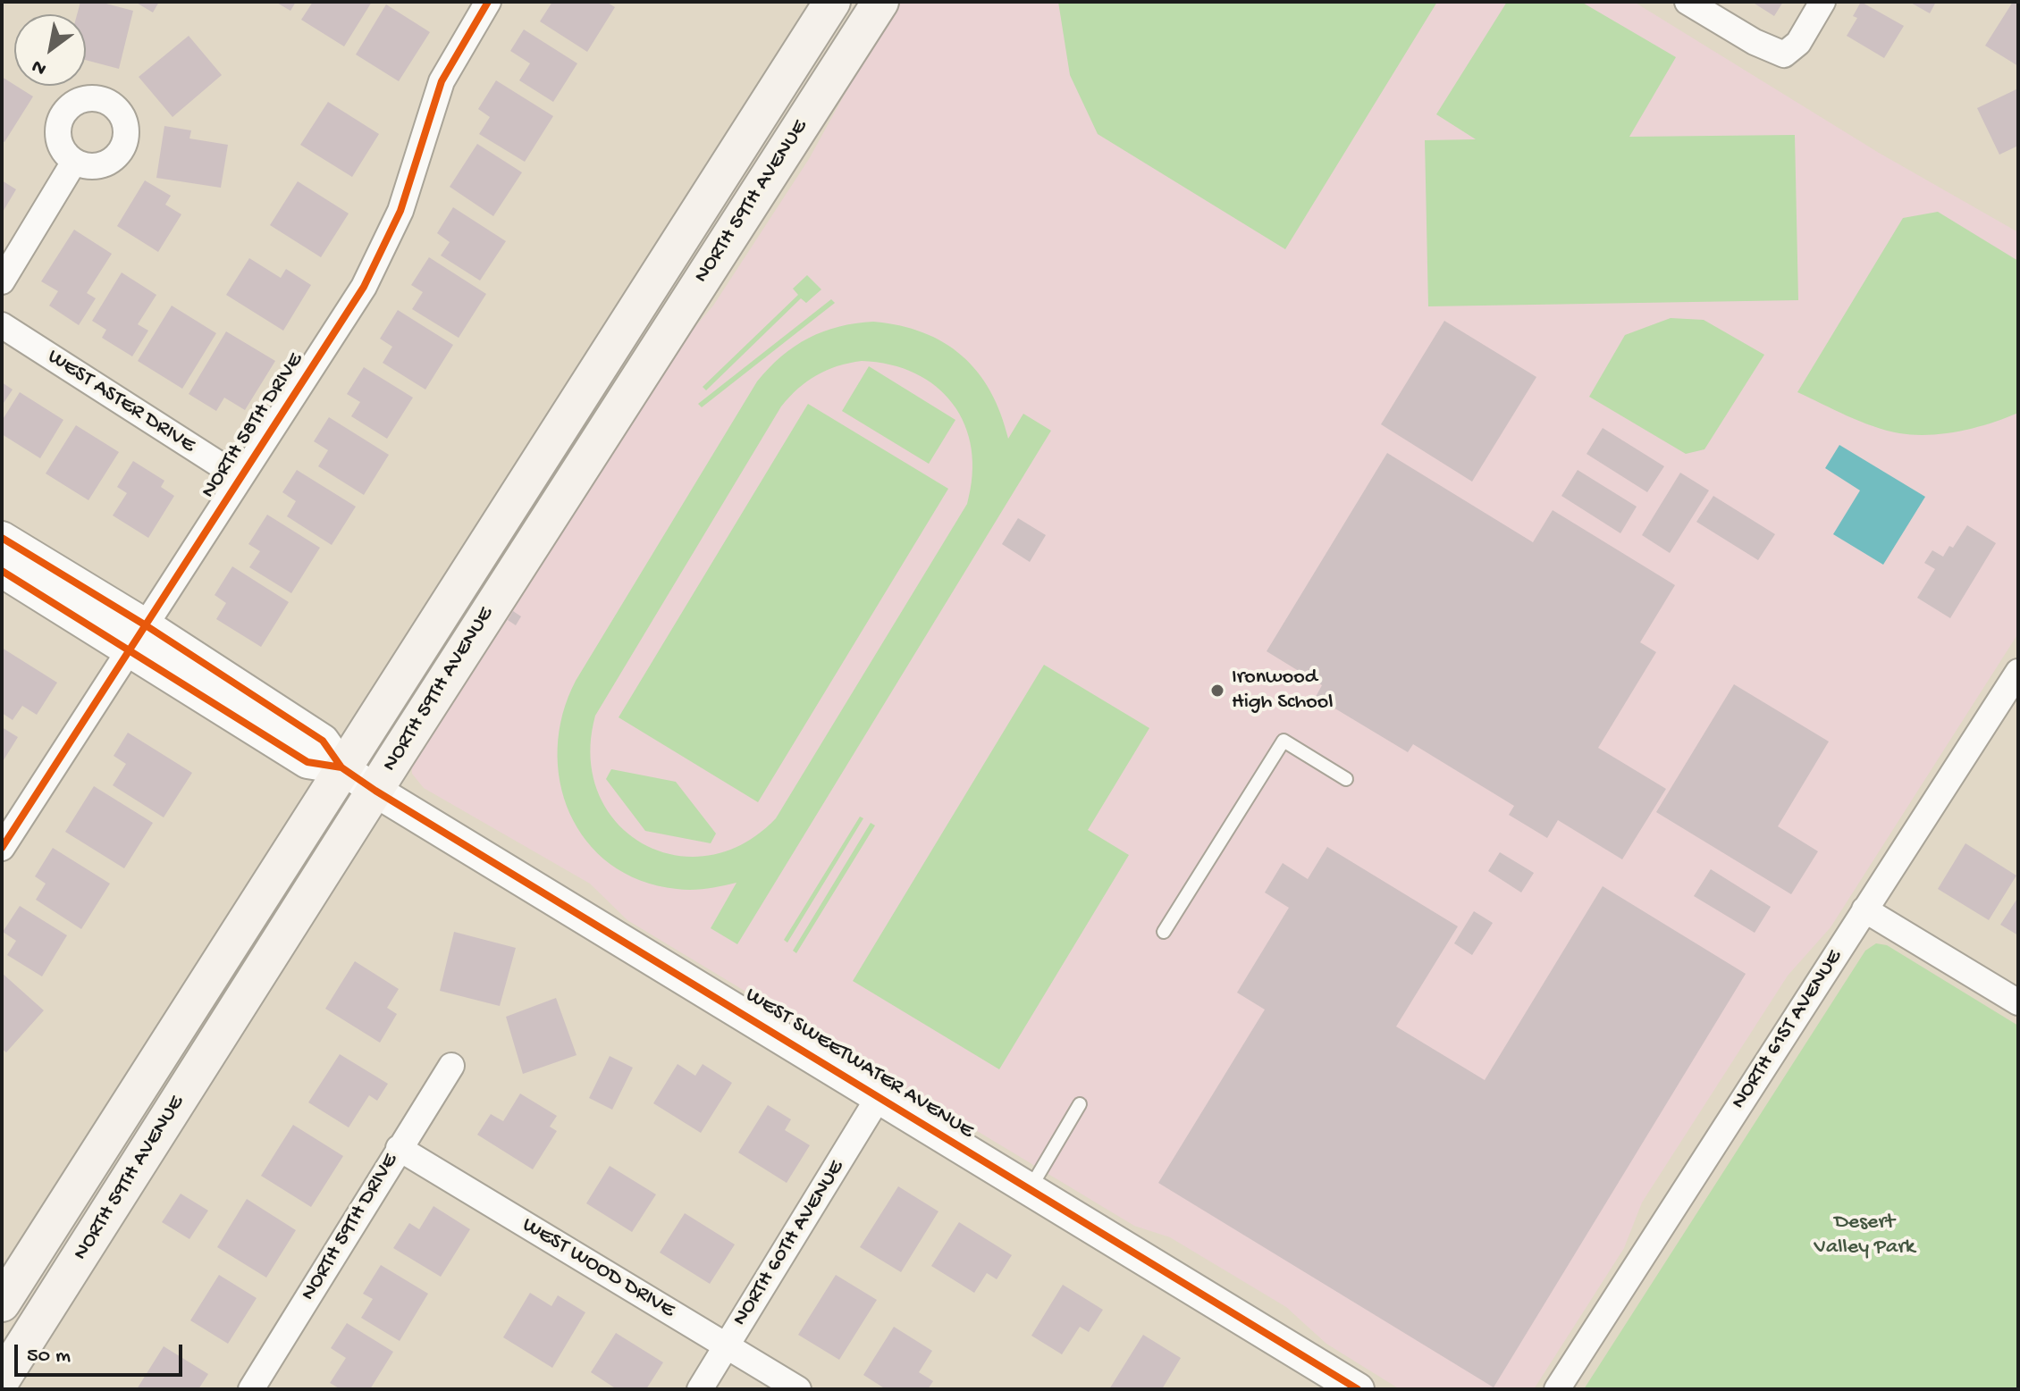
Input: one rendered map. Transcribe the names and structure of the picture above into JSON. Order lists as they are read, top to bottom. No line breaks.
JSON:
{"streets":{"main road":["NORTH 59TH AVENUE"],"street":["WEST ASTER DRIVE","NORTH 58TH DRIVE","NORTH 61ST AVENUE","WEST SWEETWATER AVENUE","NORTH 59TH DRIVE","NORTH 60TH AVENUE","WEST WOOD DRIVE"]},"crossings":[["NORTH 59TH AVENUE","WEST SWEETWATER AVENUE"],["WEST ASTER DRIVE","NORTH 58TH DRIVE"],["NORTH 58TH DRIVE","WEST SWEETWATER AVENUE"],["WEST SWEETWATER AVENUE","NORTH 60TH AVENUE"],["NORTH 59TH DRIVE","WEST WOOD DRIVE"],["NORTH 60TH AVENUE","WEST WOOD DRIVE"]],"parks":["Desert Valley Park"],"places":["Ironwood High School"],"scale_bar":"50 m","north":"bottom left"}
